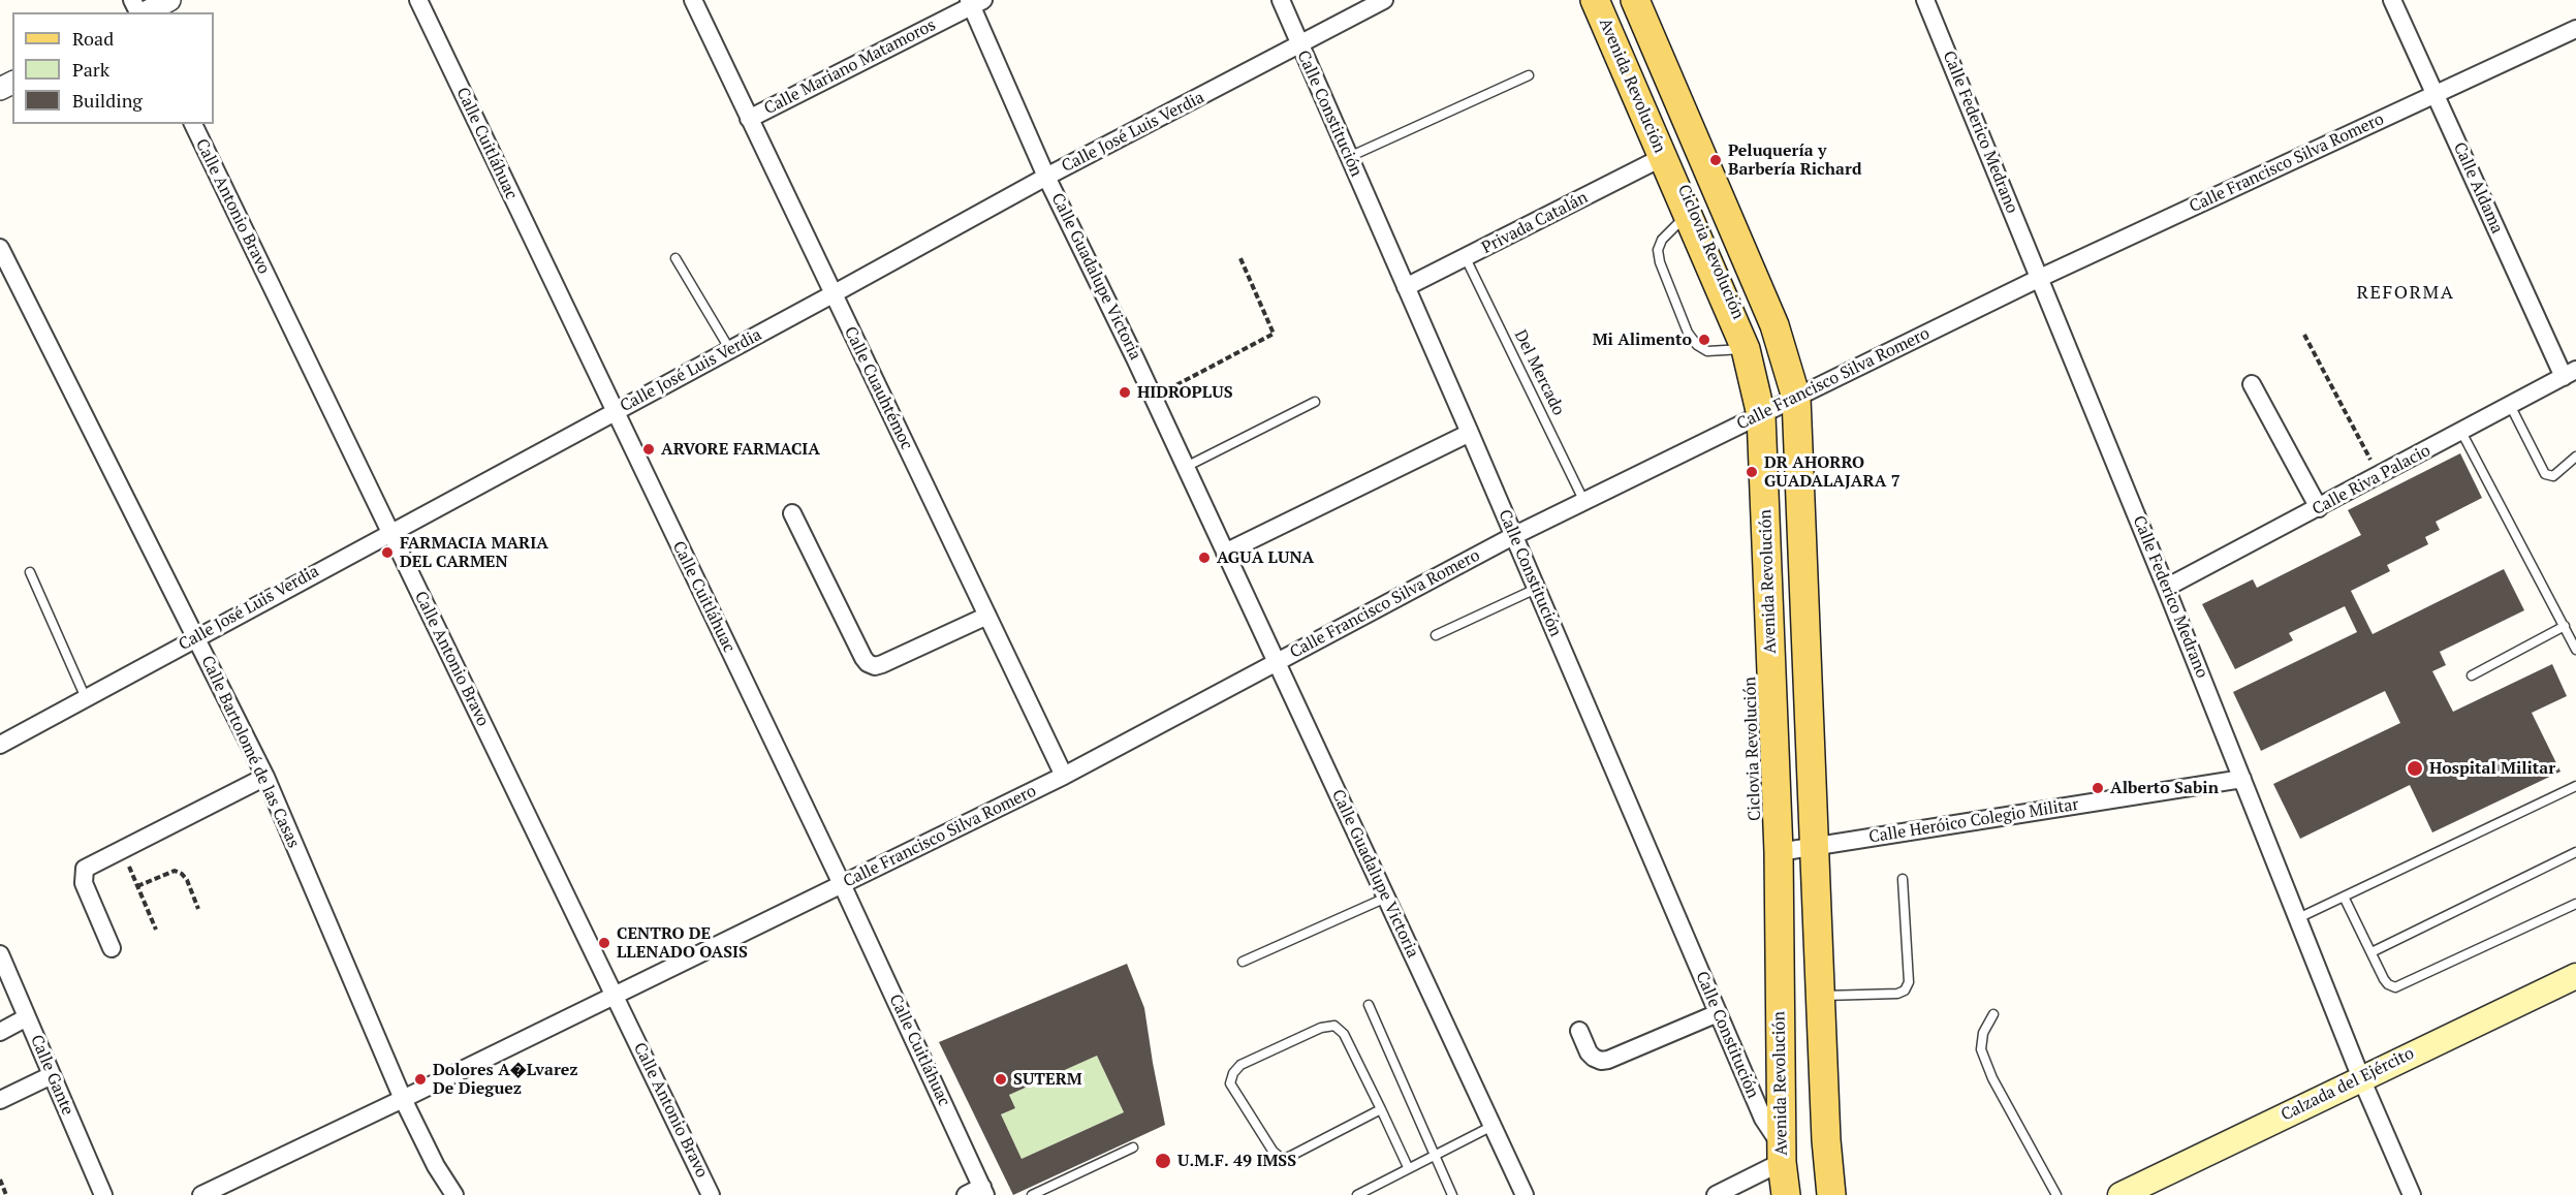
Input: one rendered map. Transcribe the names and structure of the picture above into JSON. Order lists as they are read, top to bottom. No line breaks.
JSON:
{"streets":{"main road":["Avenida Revolución","Calzada del Ejército"],"street":["Calle Mariano Matamoros","Calle Constitución","Calle José Luis Verdia","Calle Federico Medrano","Calle Cuitláhuac","Calle Francisco Silva Romero","Calle Aldama","Calle Antonio Bravo","Privada Catalán","Calle Guadalupe Victoria","Calle Cuauhtémoc","Calle Riva Palacio","Calle Bartolomé de las Casas","Calle Heróico Colegio Militar","Calle Gante"],"lane":["Del Mercado"]},"crossings":[["Calle Mariano Matamoros","Calle Guadalupe Victoria"],["Calle Mariano Matamoros","Calle Cuauhtémoc"],["Avenida Revolución","Calle Constitución"],["Avenida Revolución","Calle Francisco Silva Romero"],["Avenida Revolución","Privada Catalán"],["Avenida Revolución","Calle Heróico Colegio Militar"],["Calle Constitución","Calle José Luis Verdia"],["Calle Constitución","Calle Francisco Silva Romero"],["Calle Constitución","Privada Catalán"],["Calle José Luis Verdia","Calle Cuitláhuac"],["Calle José Luis Verdia","Calle Antonio Bravo"],["Calle José Luis Verdia","Calle Guadalupe Victoria"],["Calle José Luis Verdia","Calle Cuauhtémoc"],["Calle José Luis Verdia","Calle Bartolomé de las Casas"],["Calle Federico Medrano","Calle Francisco Silva Romero"],["Calle Federico Medrano","Calle Riva Palacio"],["Calle Federico Medrano","Calle Heróico Colegio Militar"],["Calle Federico Medrano","Calzada del Ejército"],["Calle Cuitláhuac","Calle Francisco Silva Romero"],["Calle Francisco Silva Romero","Calle Aldama"],["Calle Francisco Silva Romero","Calle Antonio Bravo"],["Calle Francisco Silva Romero","Calle Guadalupe Victoria"],["Calle Francisco Silva Romero","Del Mercado"],["Calle Francisco Silva Romero","Calle Cuauhtémoc"],["Calle Francisco Silva Romero","Calle Bartolomé de las Casas"],["Calle Aldama","Calle Riva Palacio"],["Privada Catalán","Del Mercado"]],"districts":["REFORMA"],"places":["Peluquería y Barbería Richard","Mi Alimento","HIDROPLUS","ARVORE FARMACIA","DR AHORRO GUADALAJARA 7","FARMACIA MARIA DEL CARMEN","AGUA LUNA","Hospital Militar","Alberto Sabin","CENTRO DE LLENADO OASIS","Dolores A�Lvarez De Dieguez","SUTERM","U.M.F. 49 IMSS"],"legend":["Road","Park","Building"]}
